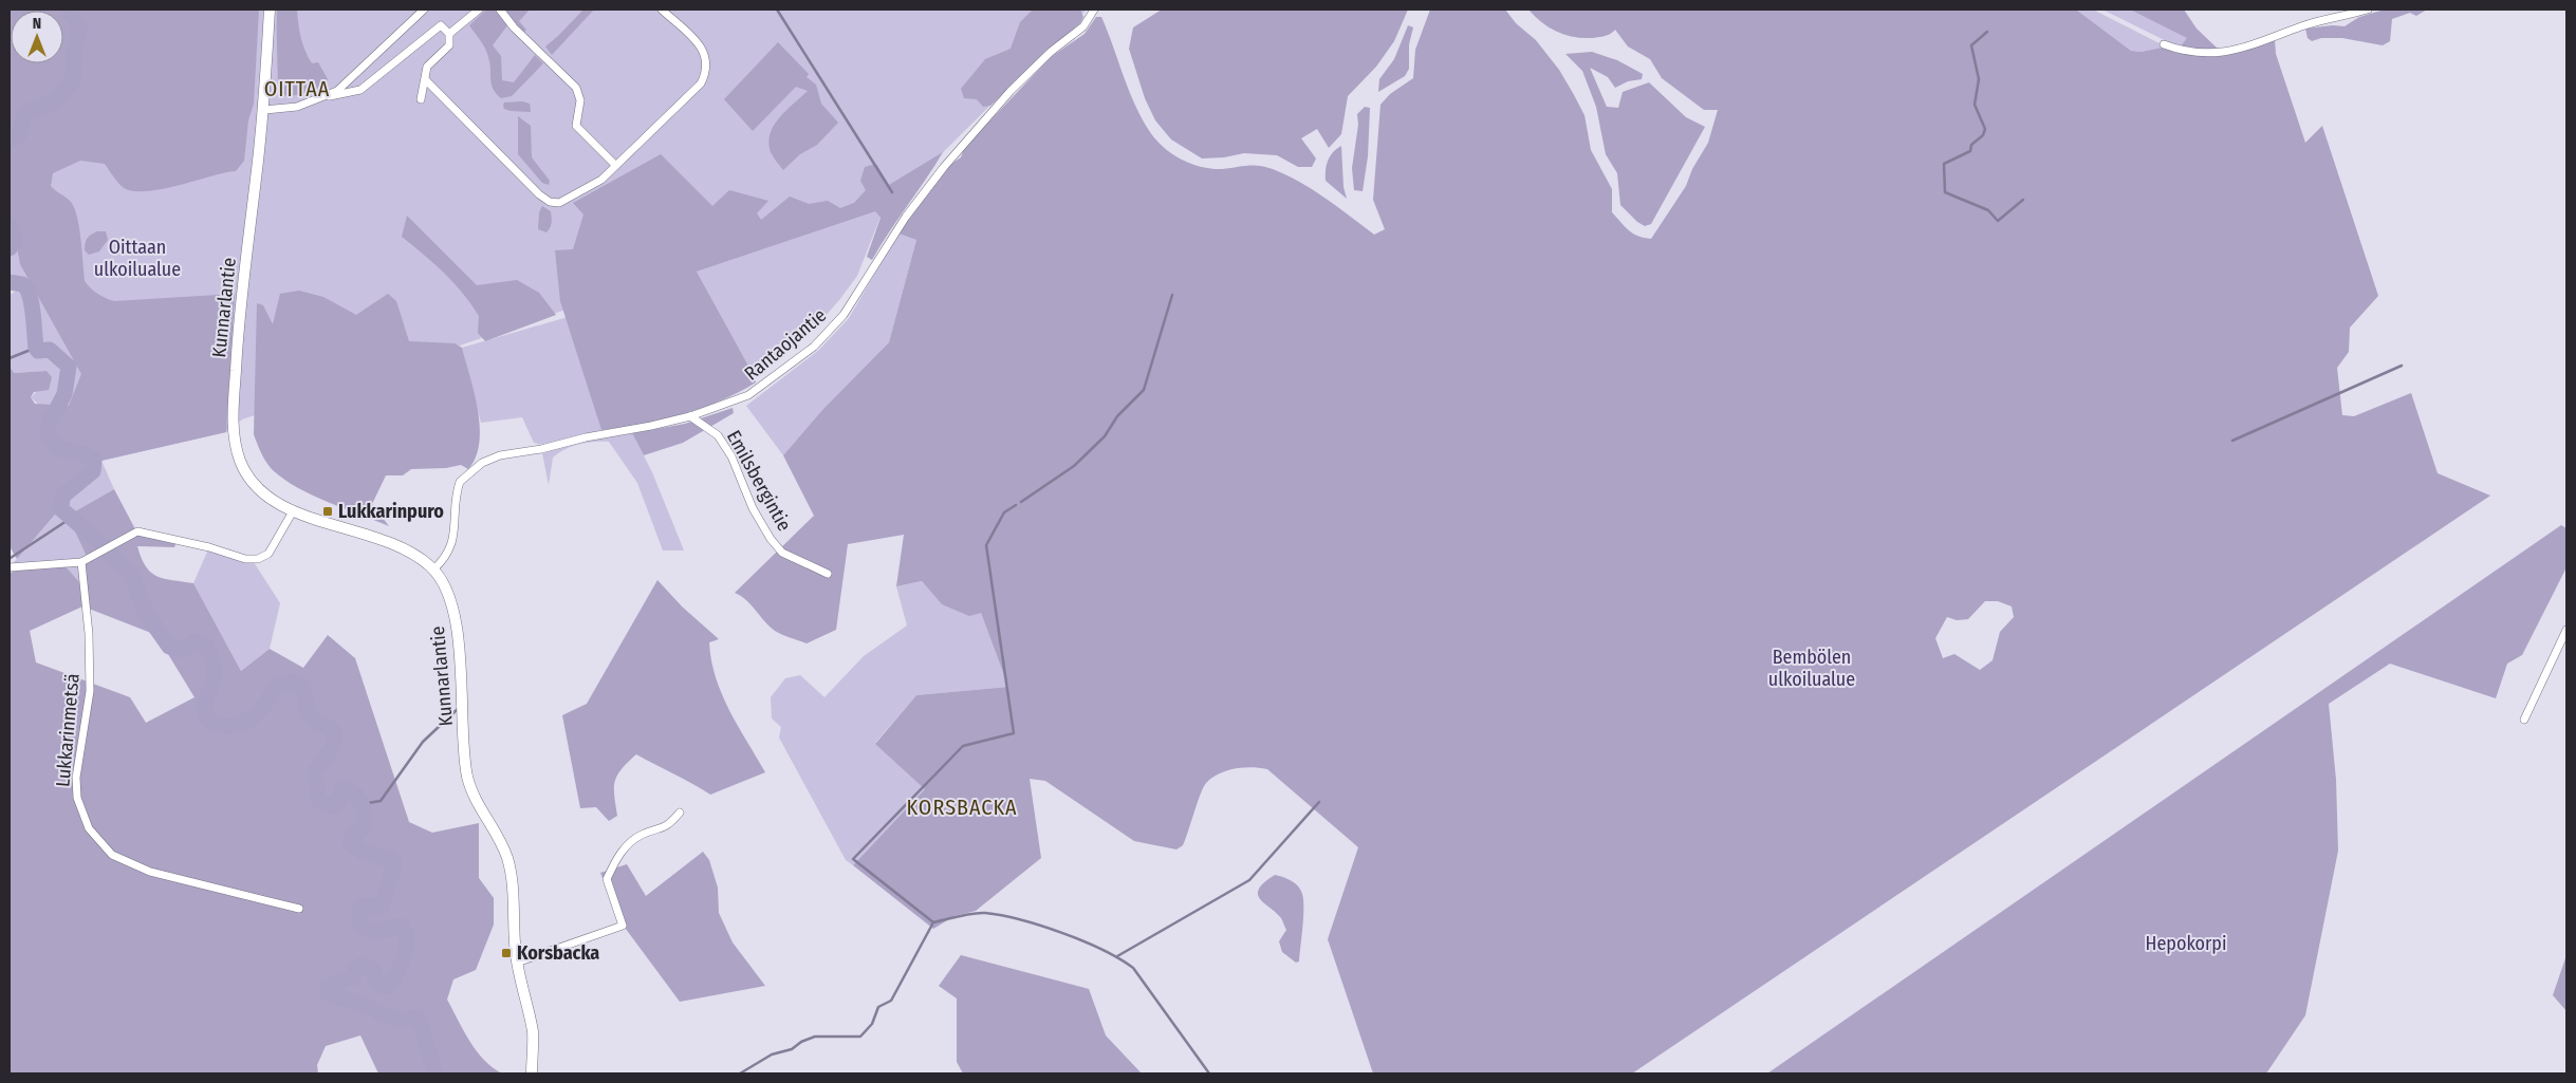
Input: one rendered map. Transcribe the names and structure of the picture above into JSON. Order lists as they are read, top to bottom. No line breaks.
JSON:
{"streets":{"main road":["Kunnarlantie"],"street":["Rantaojantie","Emilsbergintie","Lukkarinmetsä"]},"crossings":[["Kunnarlantie","Rantaojantie"],["Rantaojantie","Emilsbergintie"]],"districts":["OITTAA","KORSBACKA"],"parks":["Oittaan ulkoilualue","Bembölen ulkoilualue","Hepokorpi"],"places":{"transit":["Lukkarinpuro","Korsbacka"]},"north":"top"}
